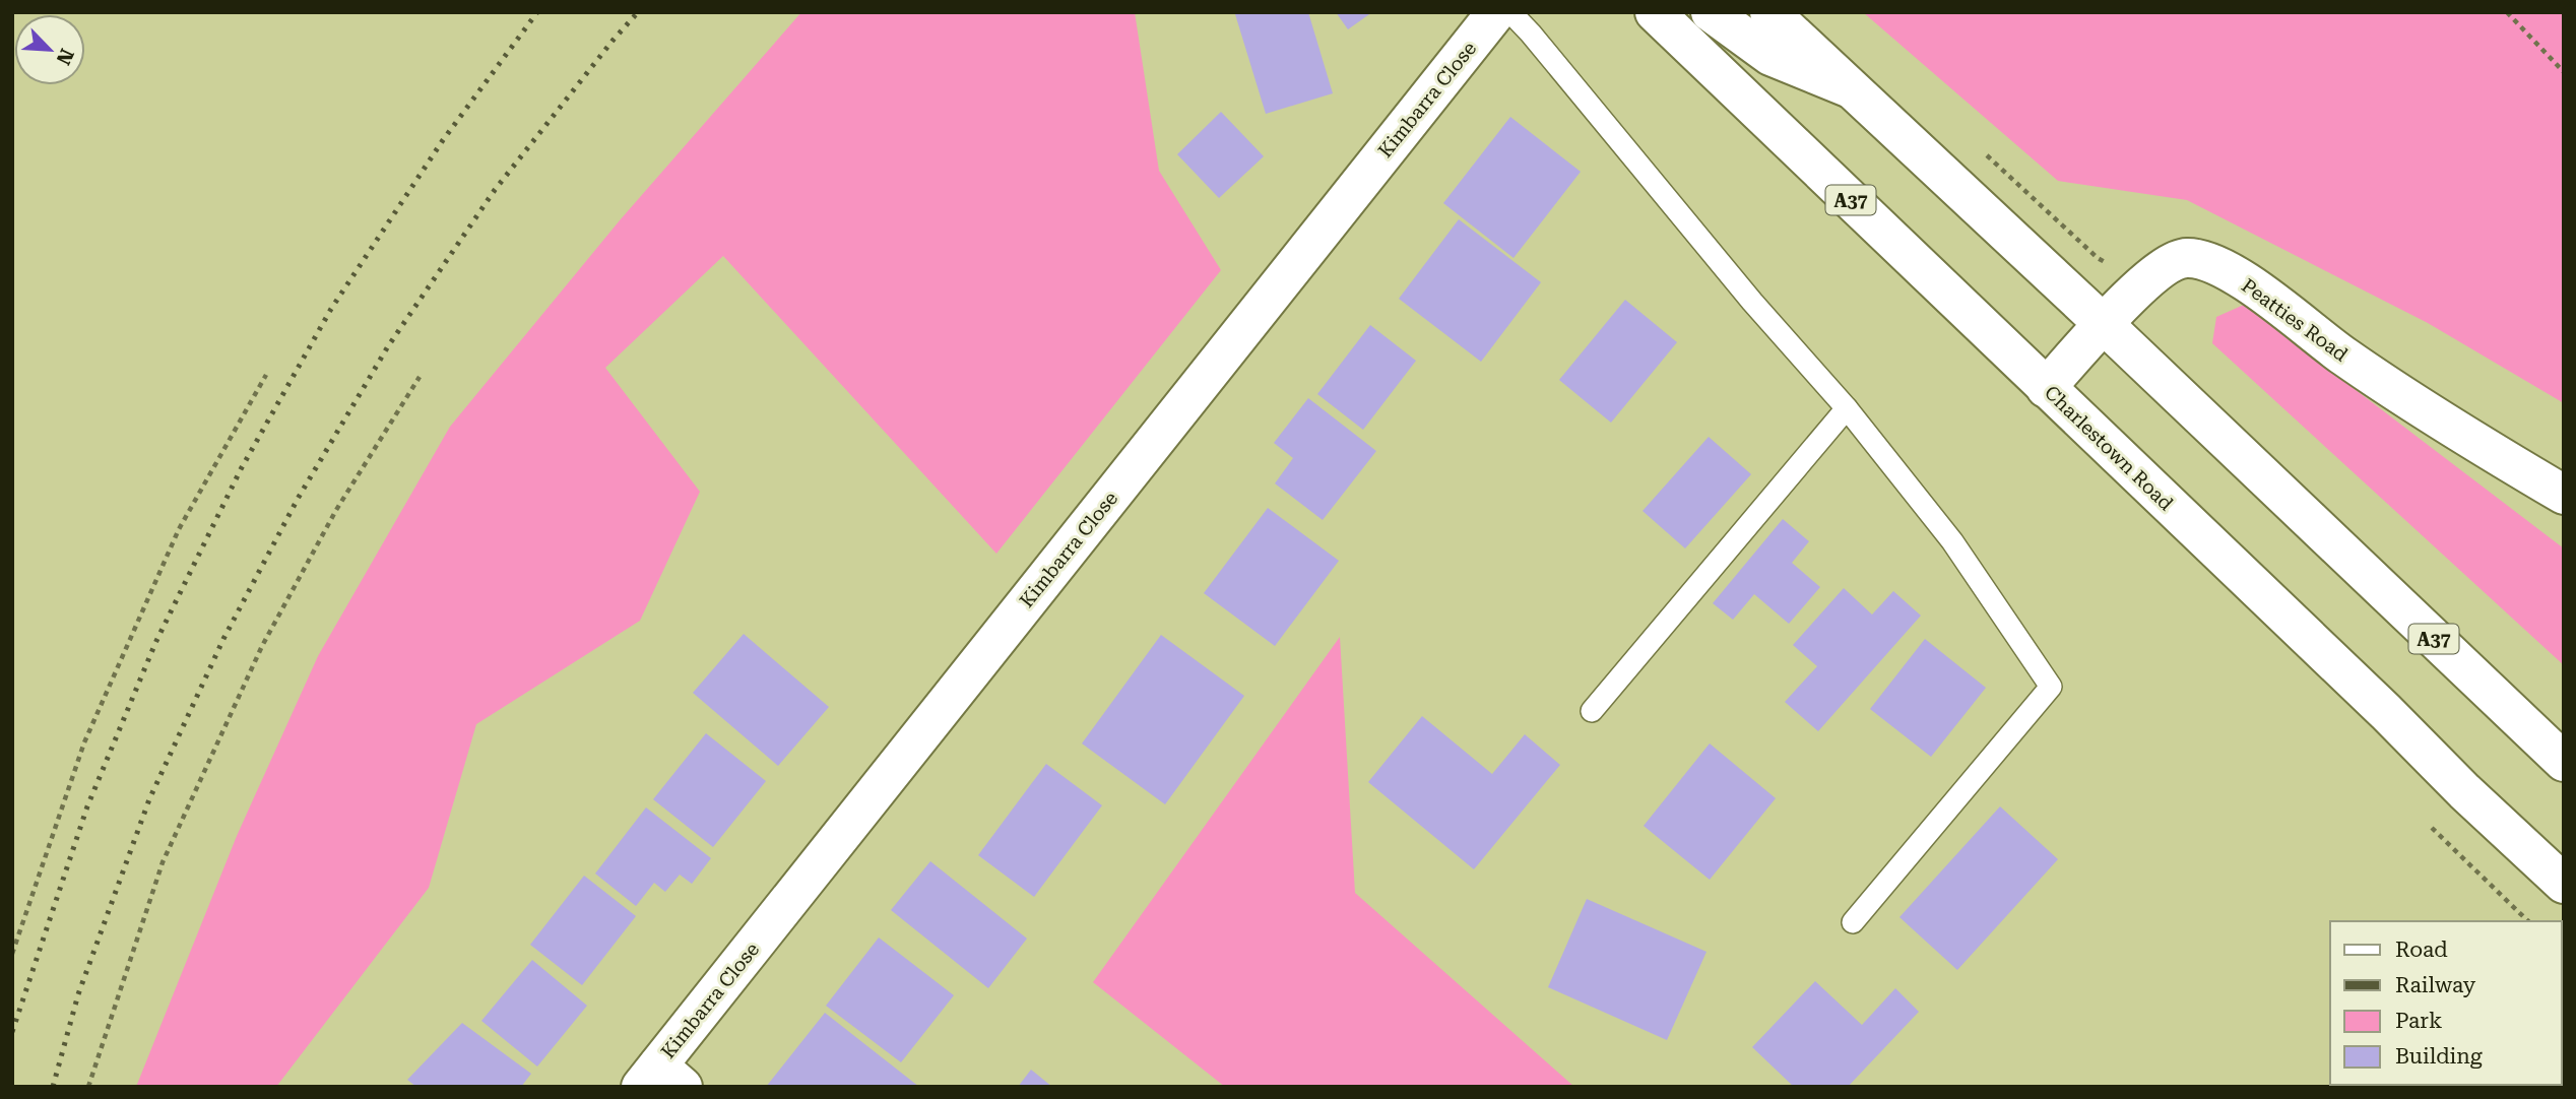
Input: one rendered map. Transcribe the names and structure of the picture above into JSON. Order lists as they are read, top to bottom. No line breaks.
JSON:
{"streets":{"main road":["Kimbarra Close","A37","Peatties Road","Charlestown Road"]},"crossings":[["A37","Peatties Road"],["Peatties Road","Charlestown Road"]],"legend":["Road","Railway","Park","Building"],"north":"bottom right"}
